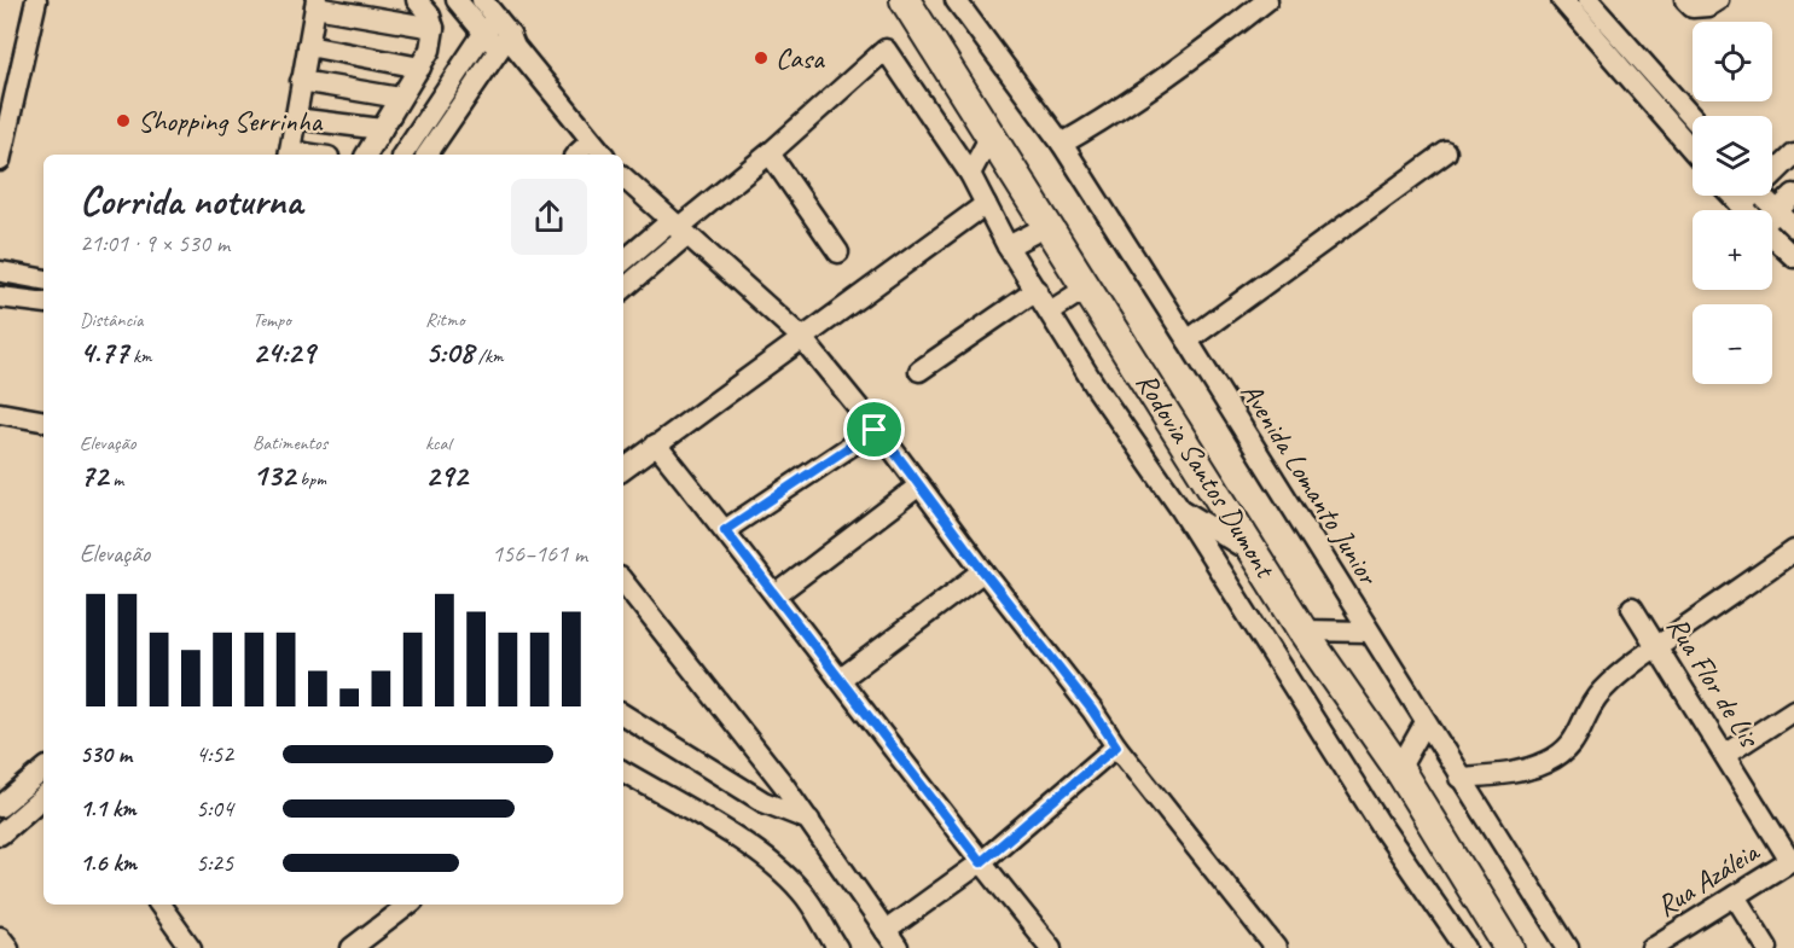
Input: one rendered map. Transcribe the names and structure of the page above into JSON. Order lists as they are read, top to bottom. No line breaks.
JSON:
{"streets":{"highway":["Rodovia Santos Dumont"],"street":["Avenida Lomanto Junior","Rua Flor de Lis","Rua Azáleia"]},"crossings":[["Rua Flor de Lis","Rua Azáleia"]],"places":["Casa","Shopping Serrinha"],"page":{"map_buttons":["+","−"],"heading":["Corrida noturna","21:01 · 9 × 530 m"],"stats":[["Distância","4.77 km"],["Tempo","24:29"],["Ritmo","5:08 /km"],["Elevação","72 m"],["Batimentos","132 bpm"],["kcal","292"]],"chart":["Elevação","156–161 m"],"list":[{"name":"530 m","note":"4:52"},{"name":"1.1 km","note":"5:04"},{"name":"1.6 km","note":"5:25"}]}}
